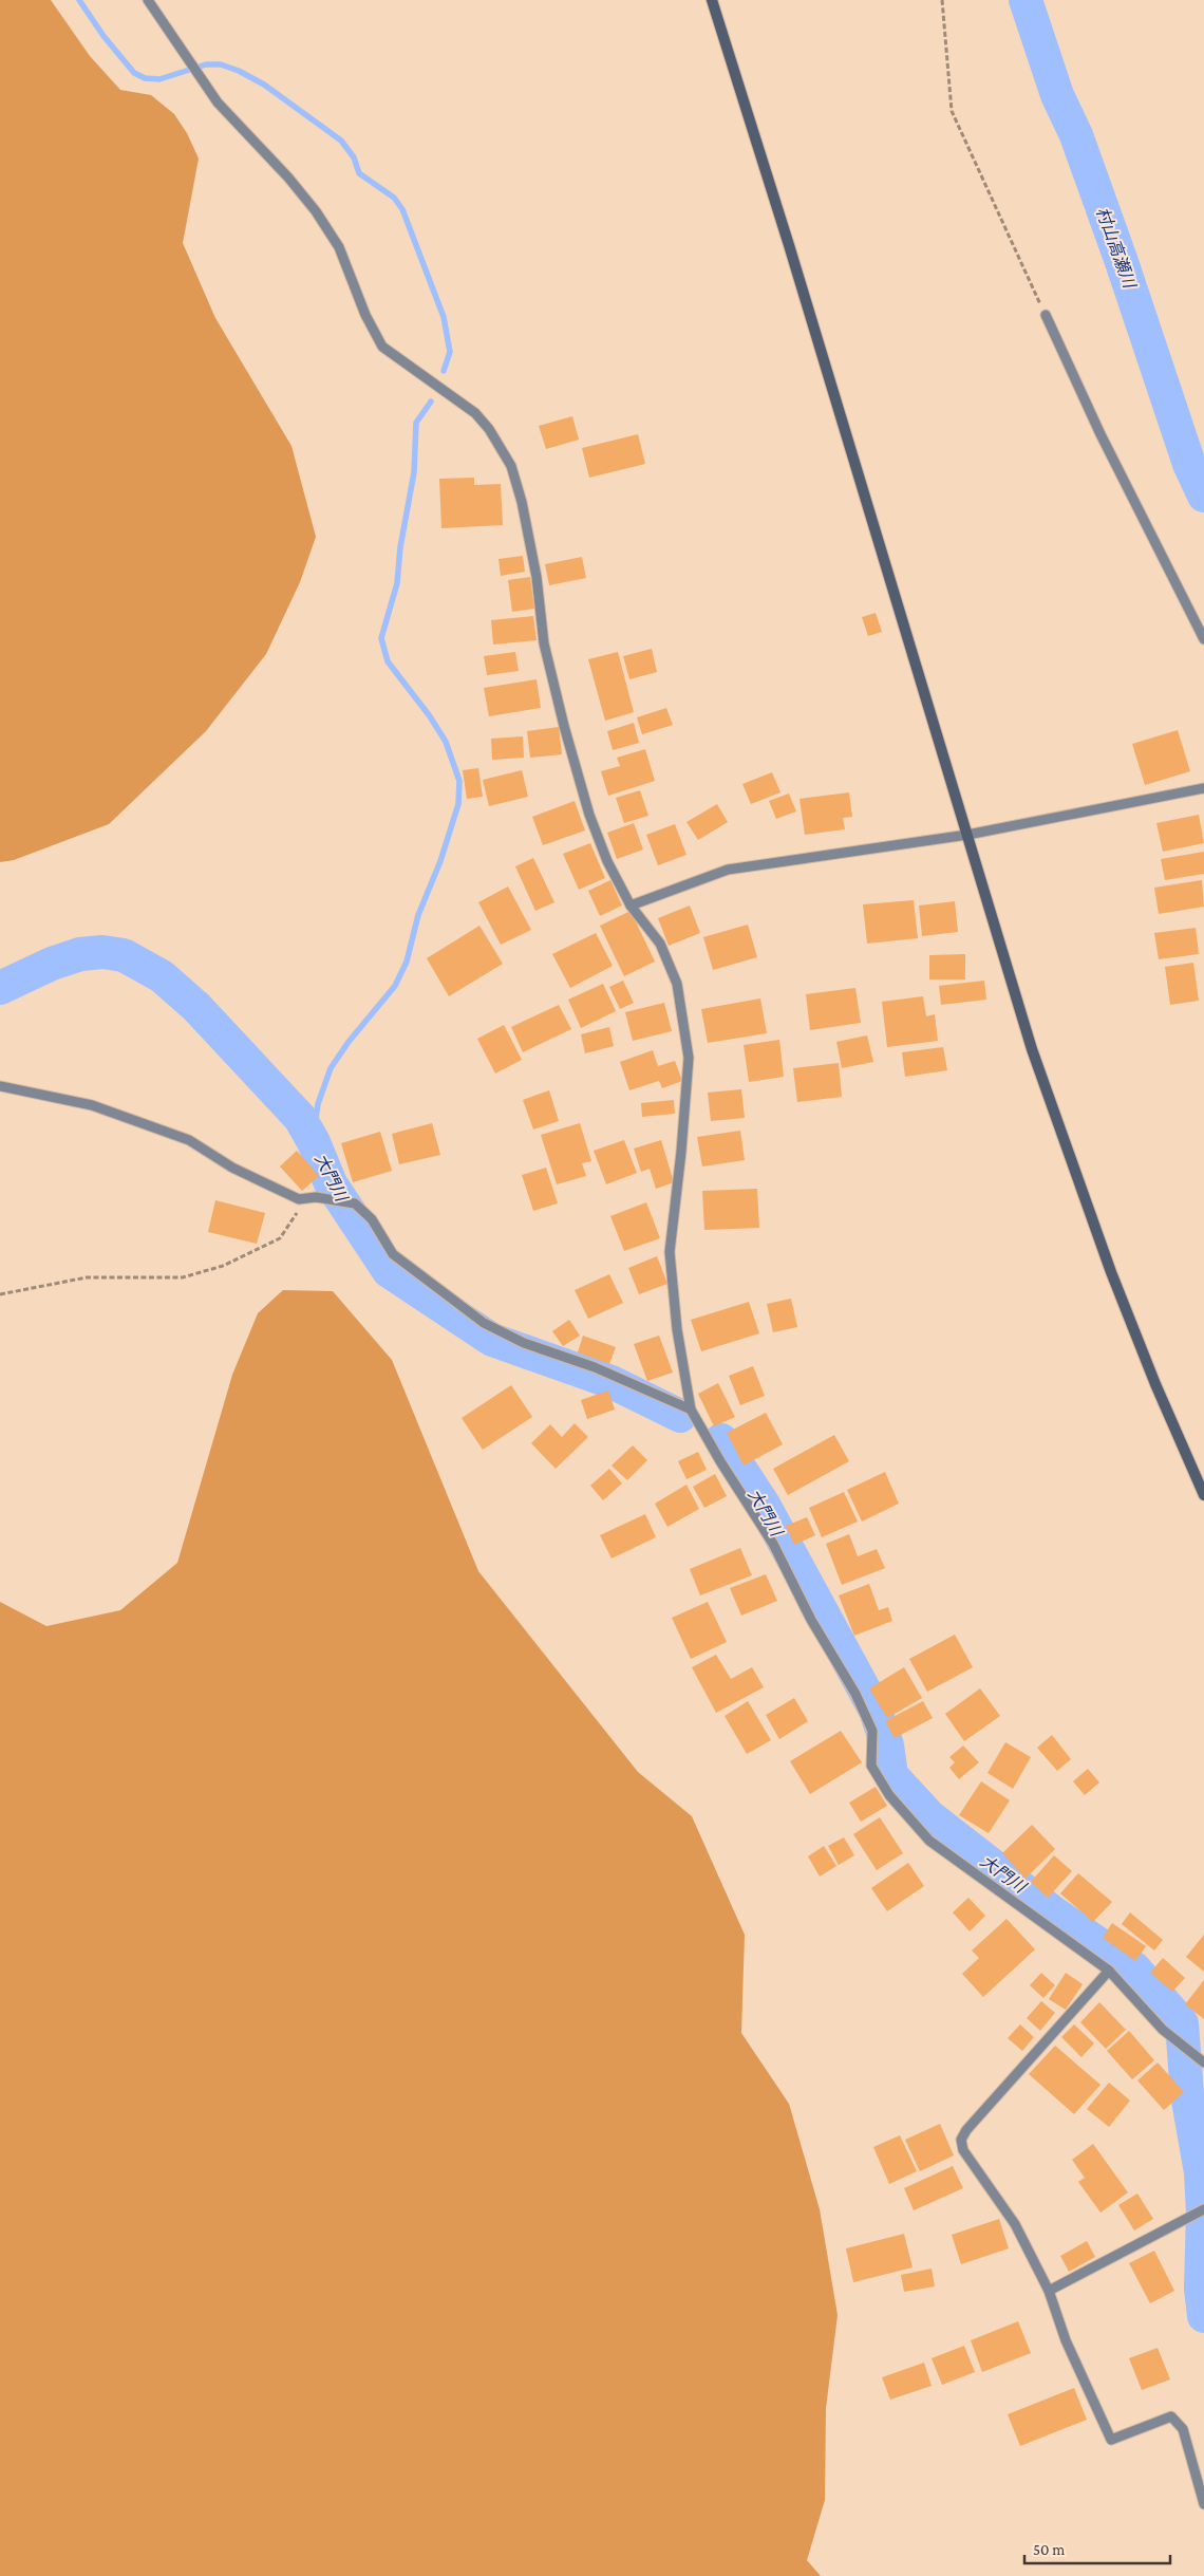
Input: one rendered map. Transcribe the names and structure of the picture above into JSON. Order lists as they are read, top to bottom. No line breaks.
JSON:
{"water":["村山高瀬川","大門川"],"scale_bar":"50 m"}
